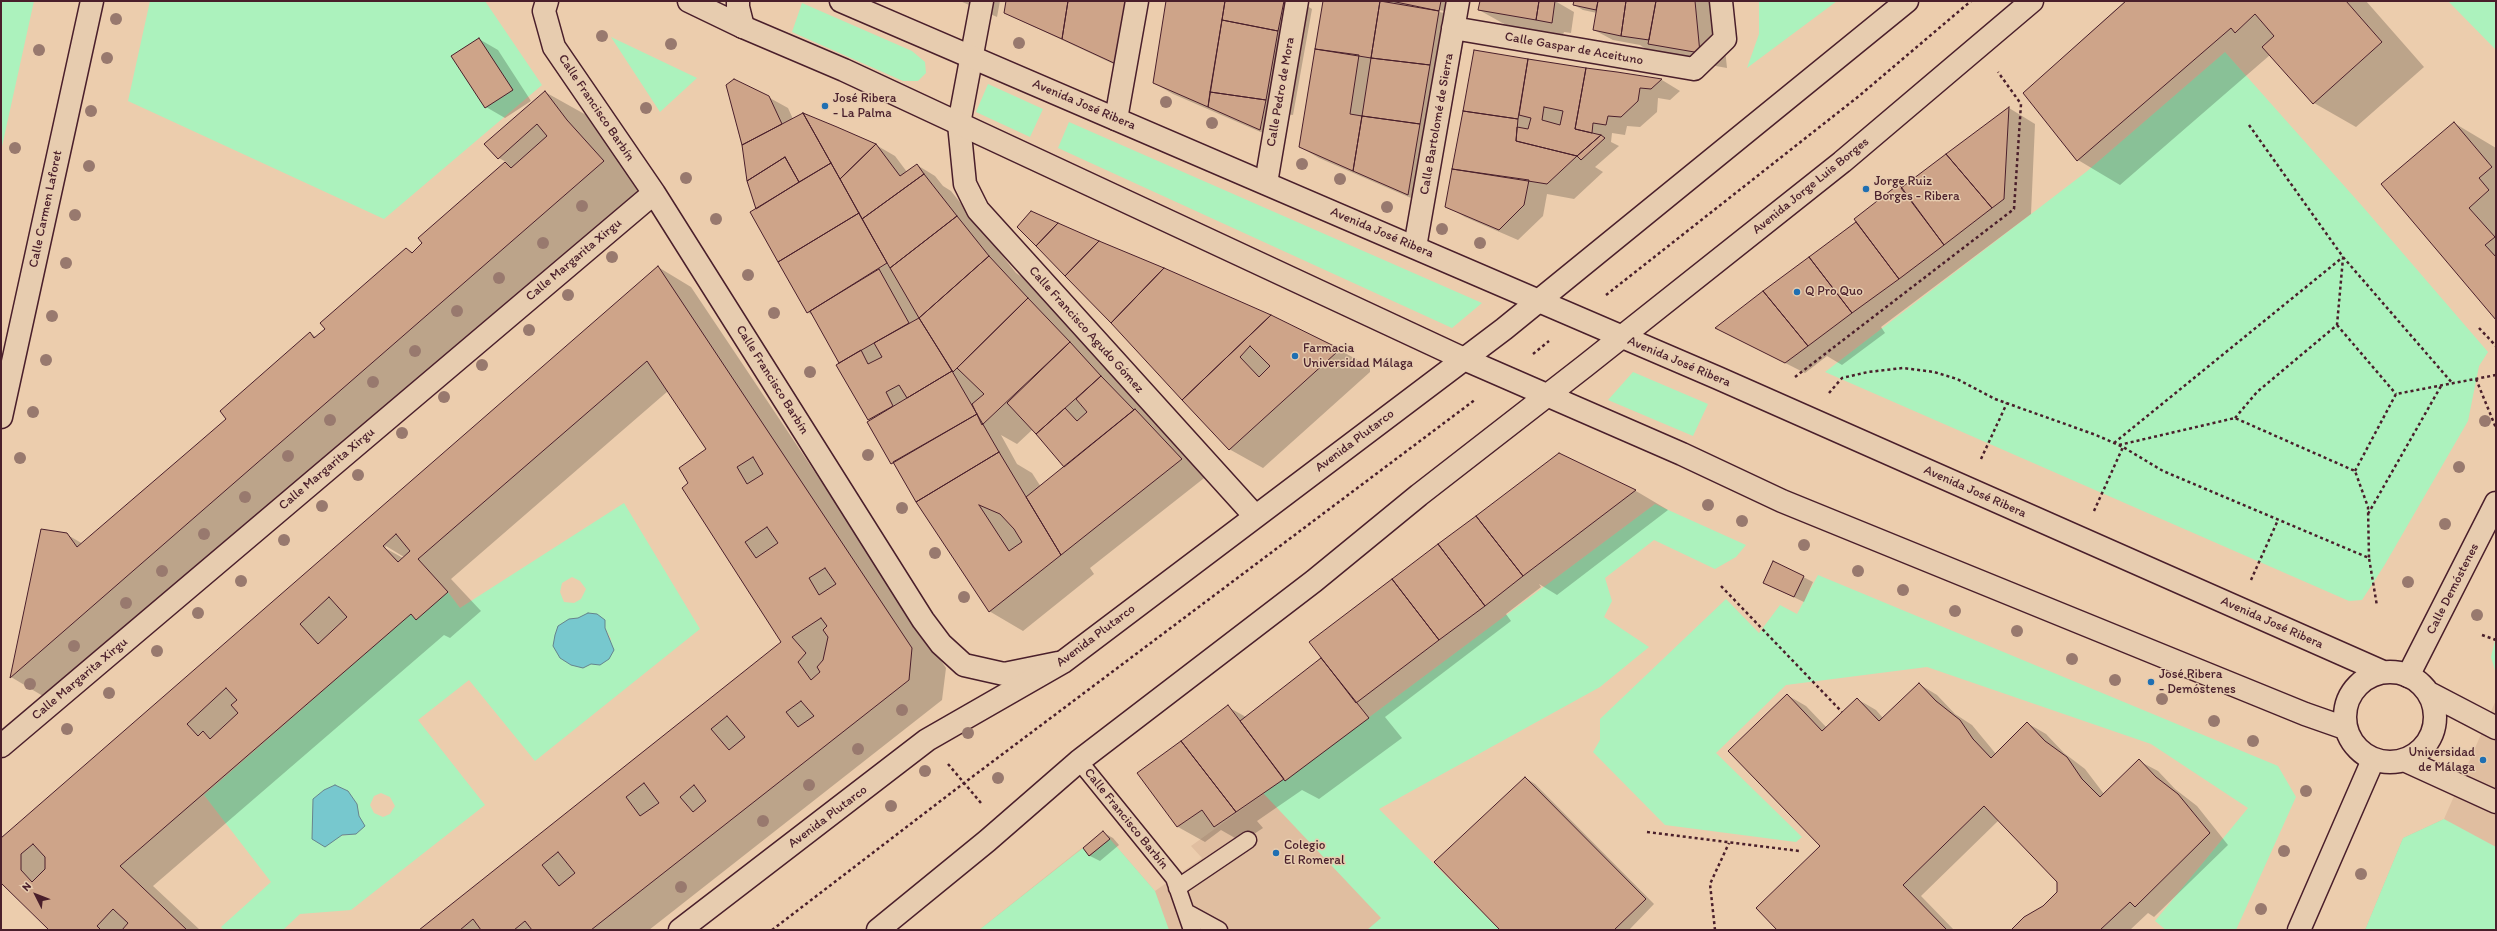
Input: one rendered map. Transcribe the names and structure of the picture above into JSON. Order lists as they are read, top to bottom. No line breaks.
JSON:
{"streets":{"street":["Calle Gaspar de Aceituno","Calle Pedro de Mora","Avenida José Ribera","Calle Francisco Barbín","Calle Bartolomé de Sierra","Avenida Jorge Luis Borges","Calle Carmen Laforet","Calle Margarita Xirgu","Calle Francisco Agudo Gómez","Avenida Plutarco","Calle Demóstenes"]},"crossings":[["Calle Gaspar de Aceituno","Calle Bartolomé de Sierra"],["Calle Pedro de Mora","Avenida José Ribera"],["Avenida José Ribera","Calle Bartolomé de Sierra"],["Avenida José Ribera","Avenida Jorge Luis Borges"],["Avenida José Ribera","Avenida Plutarco"],["Avenida José Ribera","Calle Demóstenes"],["Calle Francisco Barbín","Calle Margarita Xirgu"],["Calle Francisco Barbín","Avenida Plutarco"],["Calle Francisco Agudo Gómez","Avenida Plutarco"]],"places":["José Ribera - La Palma","Jorge Ruiz Borges - Ribera","Q Pro Quo","Farmacia Universidad Málaga","José Ribera - Demóstenes","Universidad de Málaga","Colegio El Romeral"],"north":"top left"}
